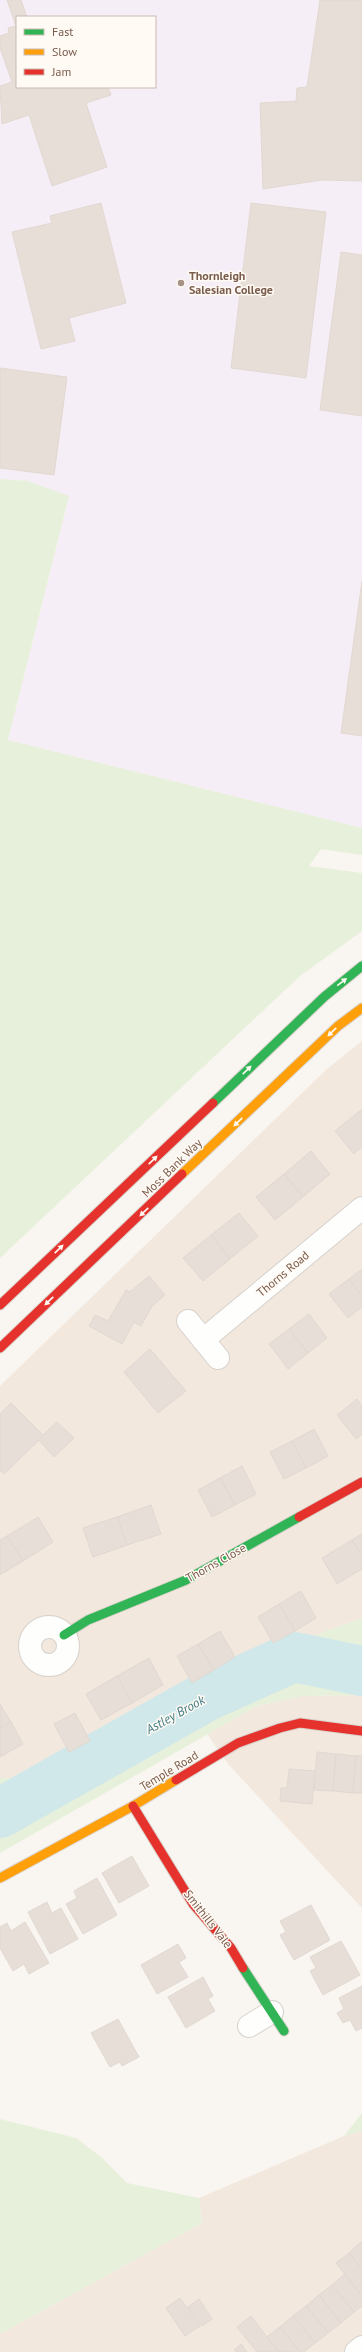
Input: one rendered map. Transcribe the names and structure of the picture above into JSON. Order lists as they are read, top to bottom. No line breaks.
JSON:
{"streets":{"main road":["Moss Bank Way","Thorns Close","Temple Road","Smithills Vale"],"street":["Thorns Road"]},"crossings":[["Temple Road","Smithills Vale"]],"water":["Astley Brook"],"places":["Thornleigh Salesian College"],"legend":["Fast","Slow","Jam"]}
